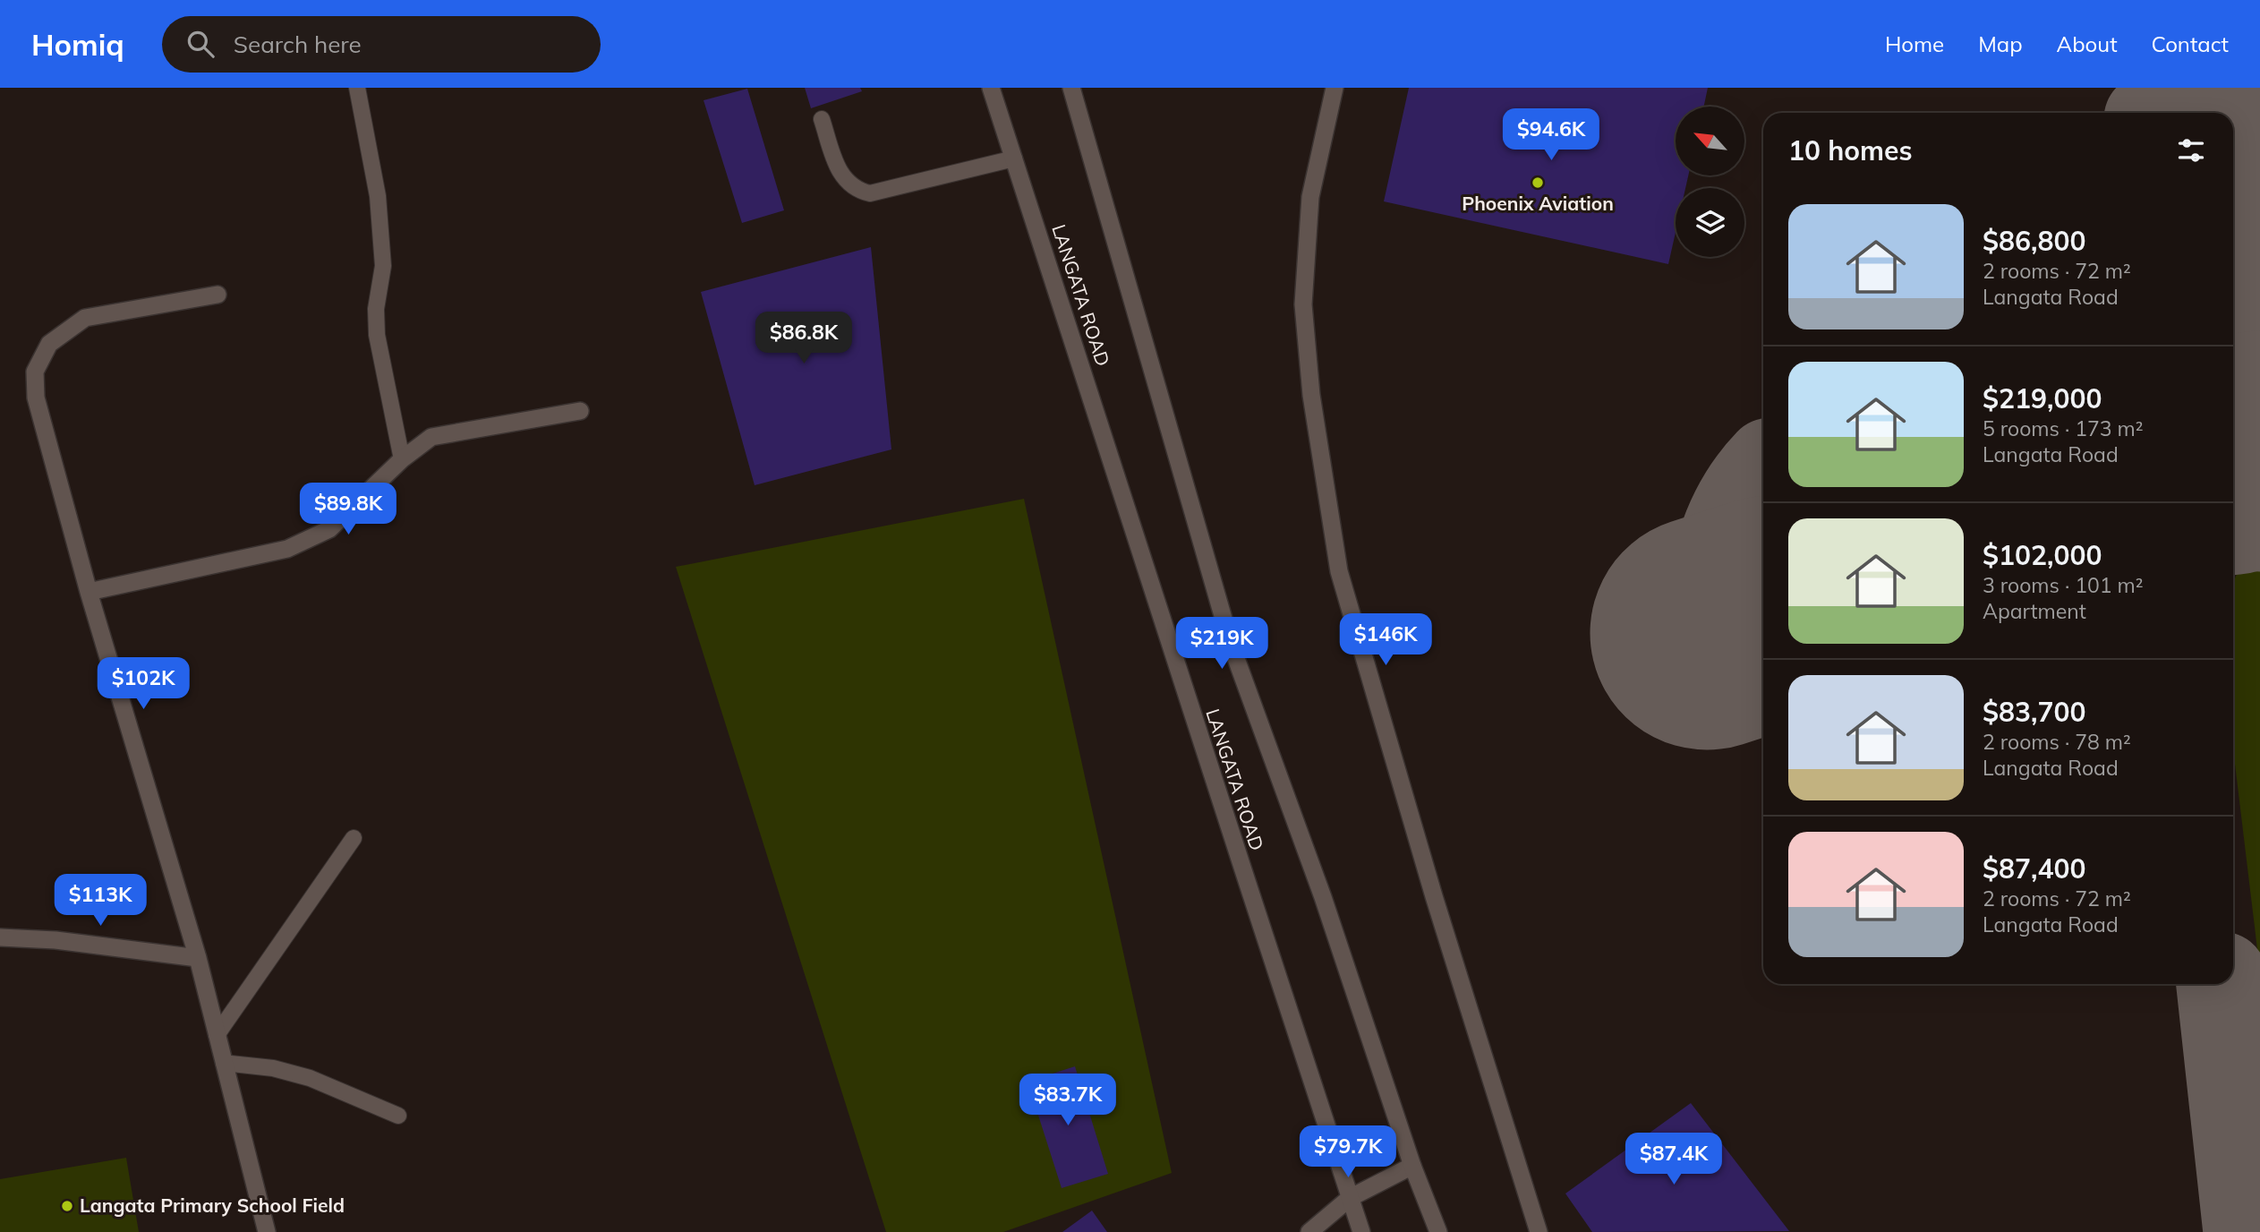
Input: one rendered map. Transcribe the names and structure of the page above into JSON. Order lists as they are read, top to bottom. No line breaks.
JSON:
{"streets":{"street":["LANGATA ROAD"]},"places":["Phoenix Aviation","Langata Primary School Field"],"north":"top left","page":{"header":"Homiq","search":"Search here","nav":["Home","Map","About","Contact"],"price":["$94.6K","$86.8K","$89.8K","$146K","$219K","$102K","$113K","$83.7K","$79.7K","$87.4K"],"heading":"10 homes","list":[{"name":"$86,800","note":"2 rooms · 72 m² · Langata Road"},{"name":"$219,000","note":"5 rooms · 173 m² · Langata Road"},{"name":"$102,000","note":"3 rooms · 101 m² · Apartment"},{"name":"$83,700","note":"2 rooms · 78 m² · Langata Road"},{"name":"$87,400","note":"2 rooms · 72 m² · Langata Road"}]}}
